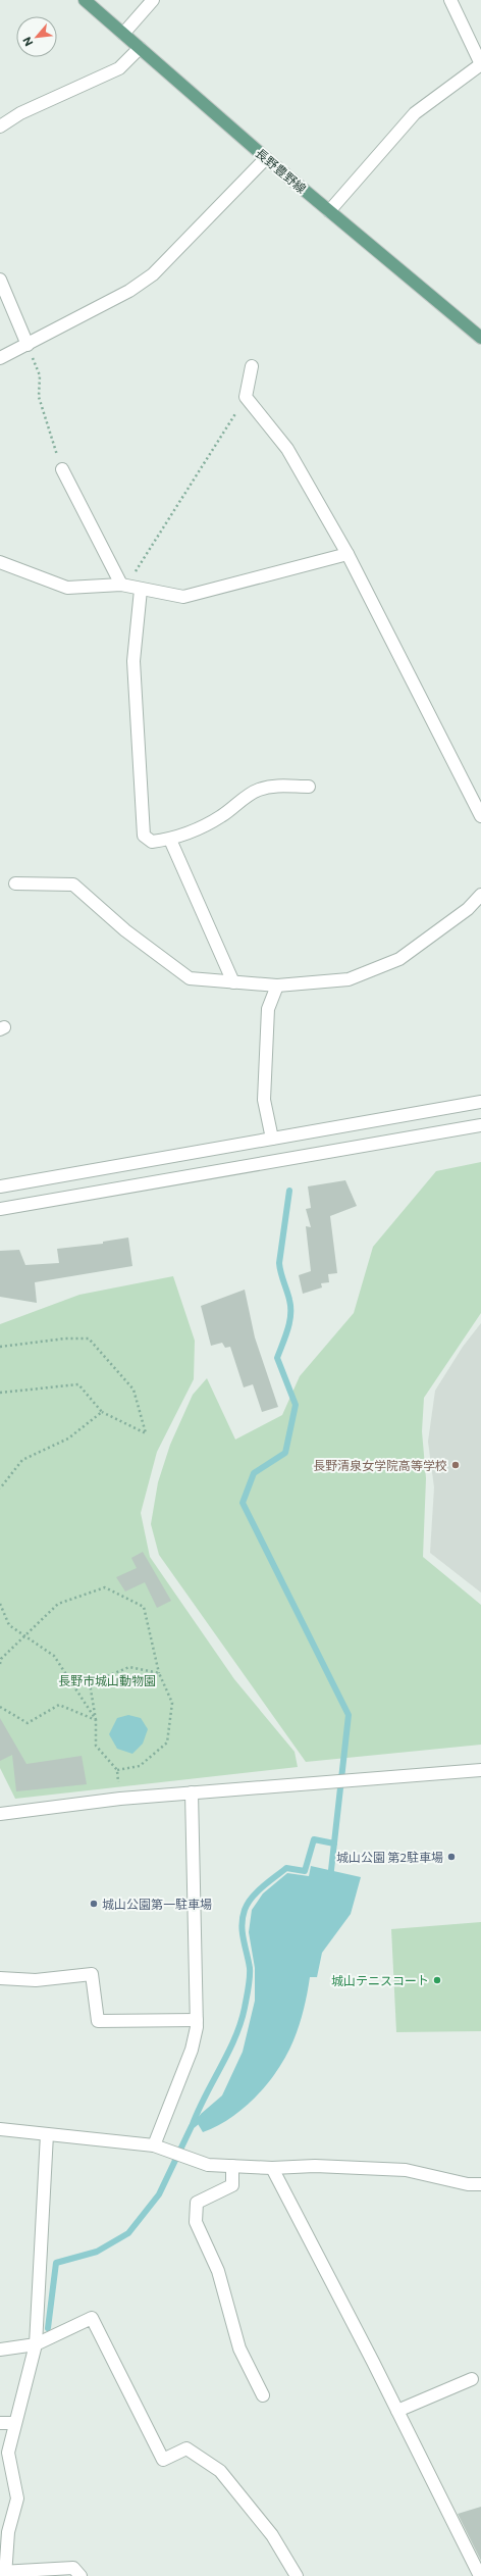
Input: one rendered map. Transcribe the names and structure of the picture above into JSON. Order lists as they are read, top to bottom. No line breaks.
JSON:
{"streets":{"main road":["長野豊野線"]},"parks":["長野市城山動物園"],"places":["長野清泉女学院高等学校","城山公園 第2駐車場","城山公園第一駐車場","城山テニスコート"],"north":"bottom left"}
